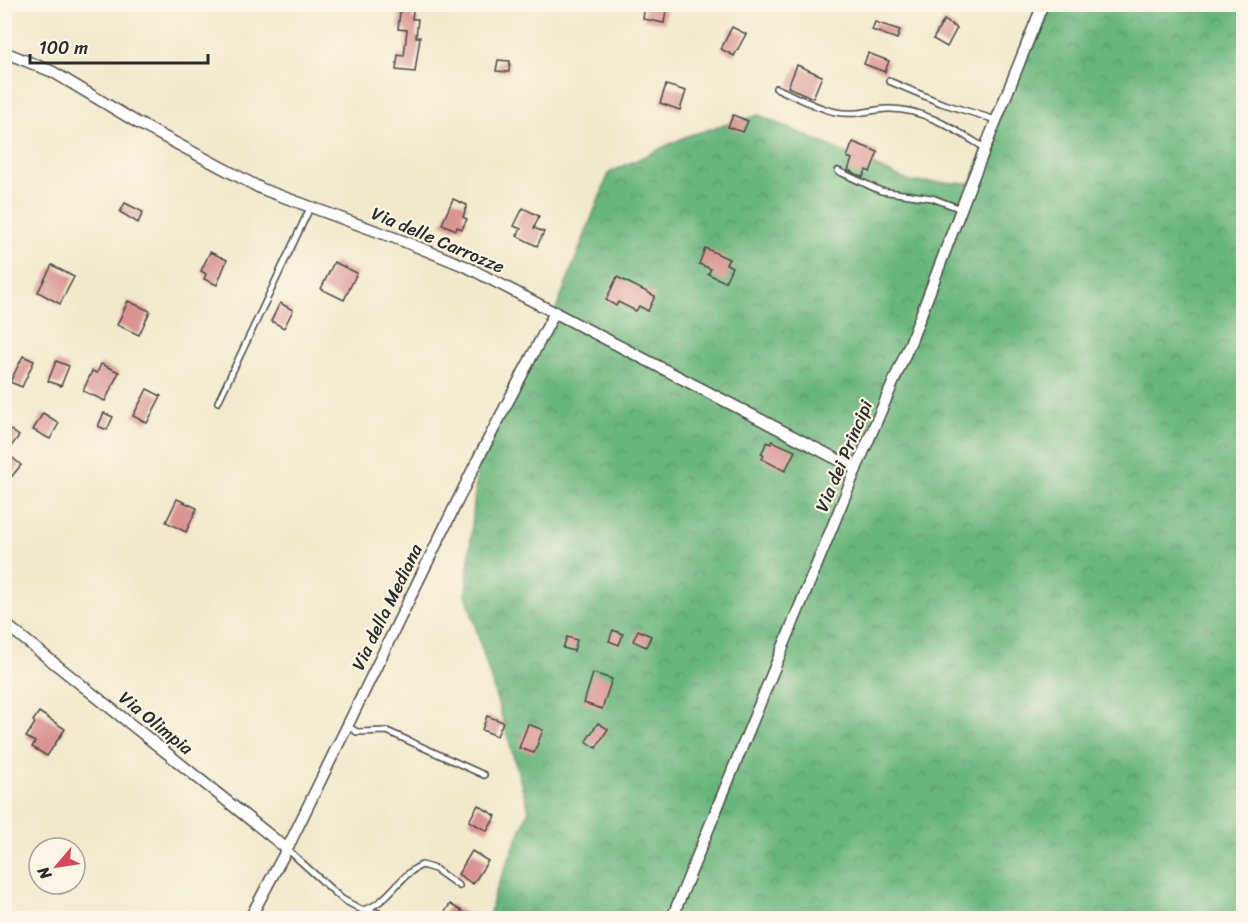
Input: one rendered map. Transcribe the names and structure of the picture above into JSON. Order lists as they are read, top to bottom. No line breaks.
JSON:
{"streets":{"street":["Via delle Carrozze","Via dei Principi","Via della Mediana","Via Olimpia"]},"crossings":[["Via delle Carrozze","Via dei Principi"],["Via delle Carrozze","Via della Mediana"],["Via della Mediana","Via Olimpia"]],"scale_bar":"100 m","north":"bottom left"}
